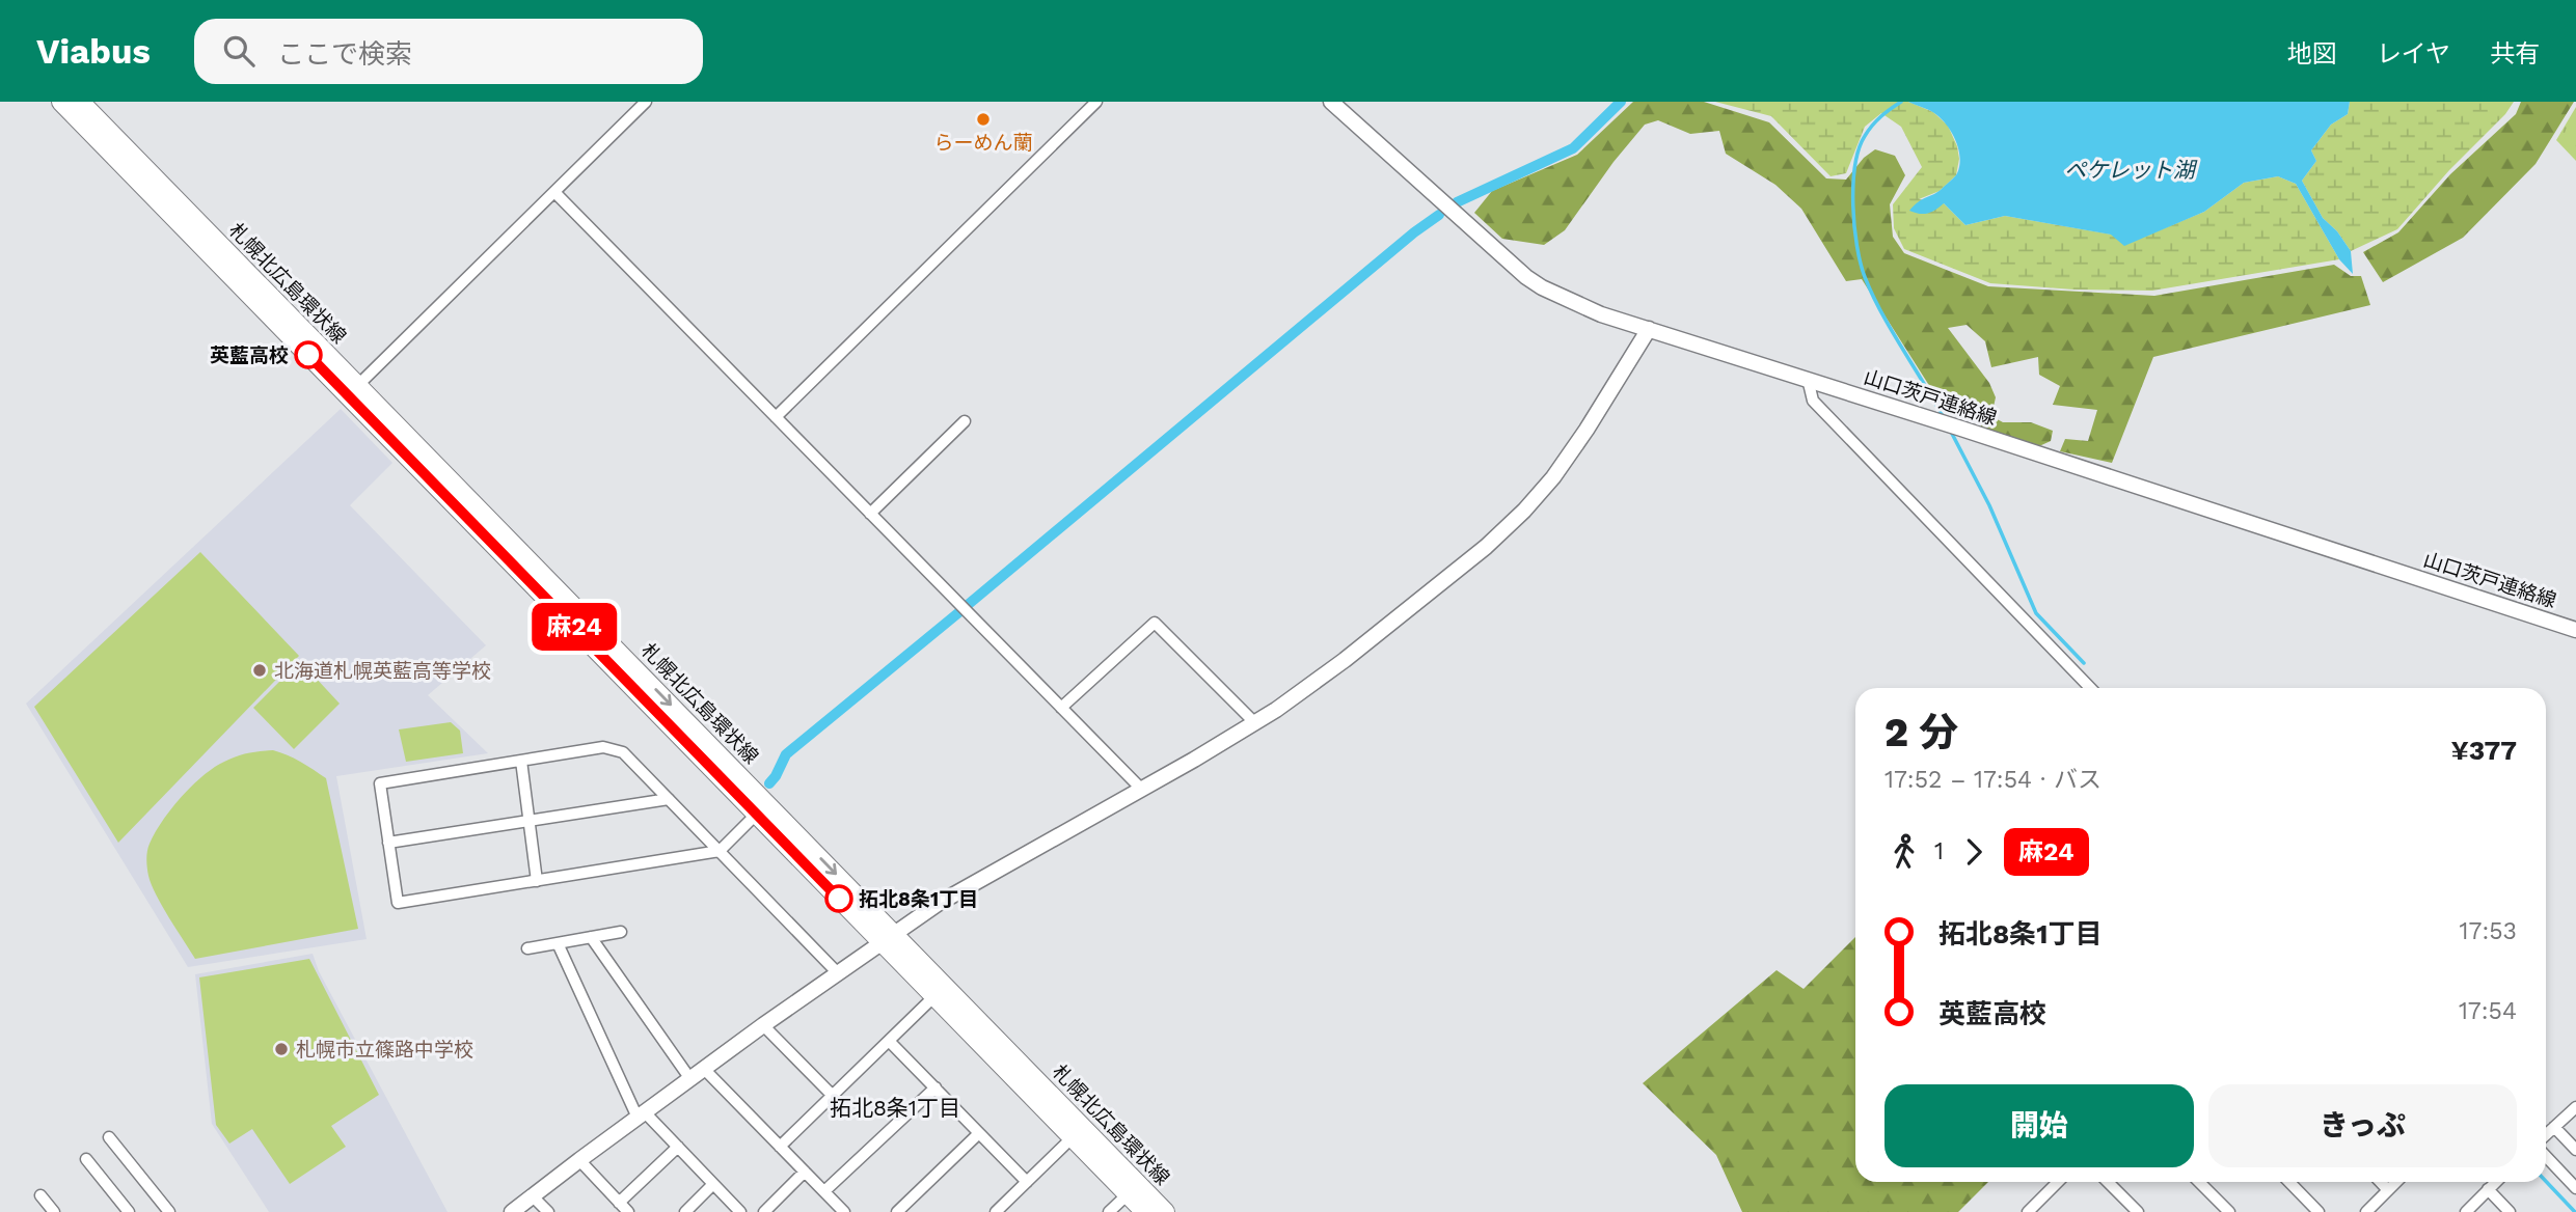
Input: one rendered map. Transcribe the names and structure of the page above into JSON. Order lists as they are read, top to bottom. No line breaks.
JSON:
{"streets":{"main road":["札幌北広島環状線"],"street":["山口茨戸連絡線"]},"districts":["拓北8条1丁目"],"water":["ペケレット湖"],"places":["らーめん蘭","英藍高校","北海道札幌英藍高等学校","拓北8条1丁目","札幌市立篠路中学校"],"lines":["bus line 麻24"],"page":{"header":"Viabus","search":"ここで検索","nav":["地図","レイヤ","共有"],"on_map":"麻24","heading":["2 分","17:52 – 17:54 · バス","¥377"],"legs":["1","麻24"],"list":[{"name":"拓北8条1丁目","value":"17:53"},{"name":"英藍高校","value":"17:54"}],"buttons":["開始","きっぷ"]}}
